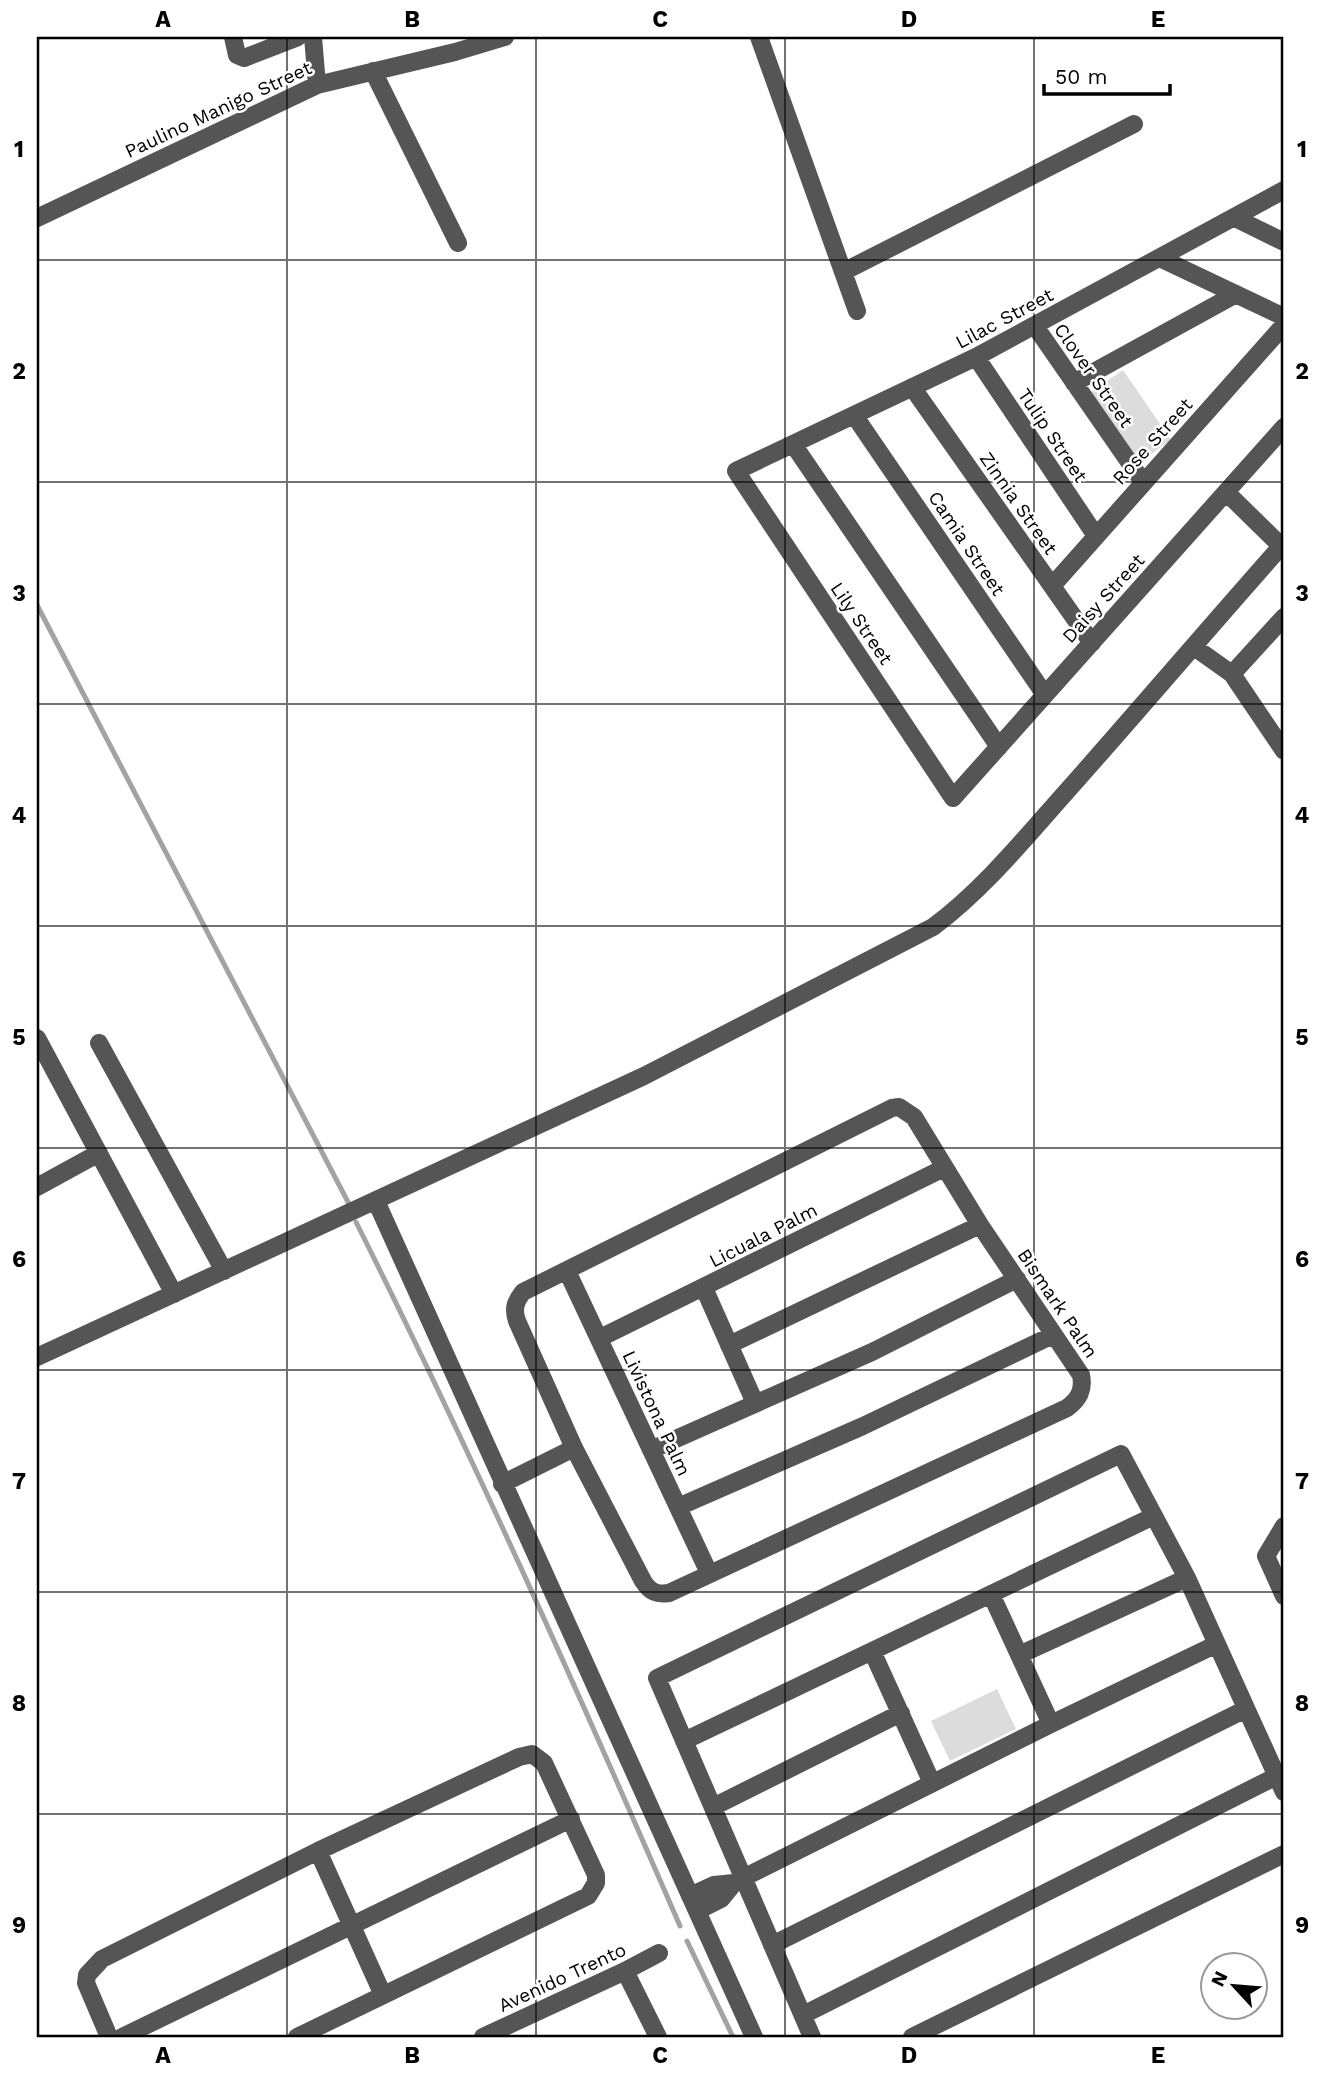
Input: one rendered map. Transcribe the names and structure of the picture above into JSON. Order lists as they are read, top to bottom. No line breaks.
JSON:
{"streets":{"street":["Paulino Manigo Street","Lilac Street","Clover Street","Tulip Street","Rose Street","Zinnia Street","Camia Street","Daisy Street","Lily Street","Licuala Palm","Bismark Palm","Livistona Palm","Avenido Trento"]},"crossings":[["Lilac Street","Clover Street"],["Lilac Street","Tulip Street"],["Lilac Street","Zinnia Street"],["Lilac Street","Camia Street"],["Lilac Street","Lily Street"],["Clover Street","Rose Street"],["Tulip Street","Rose Street"],["Rose Street","Zinnia Street"],["Zinnia Street","Daisy Street"],["Camia Street","Daisy Street"],["Daisy Street","Lily Street"],["Licuala Palm","Bismark Palm"],["Licuala Palm","Livistona Palm"],["Bismark Palm","Livistona Palm"]],"scale_bar":"50 m","north":"top left","grid":{"columns":["A","B","C","D","E"],"rows":["1","2","3","4","5","6","7","8","9"]}}
